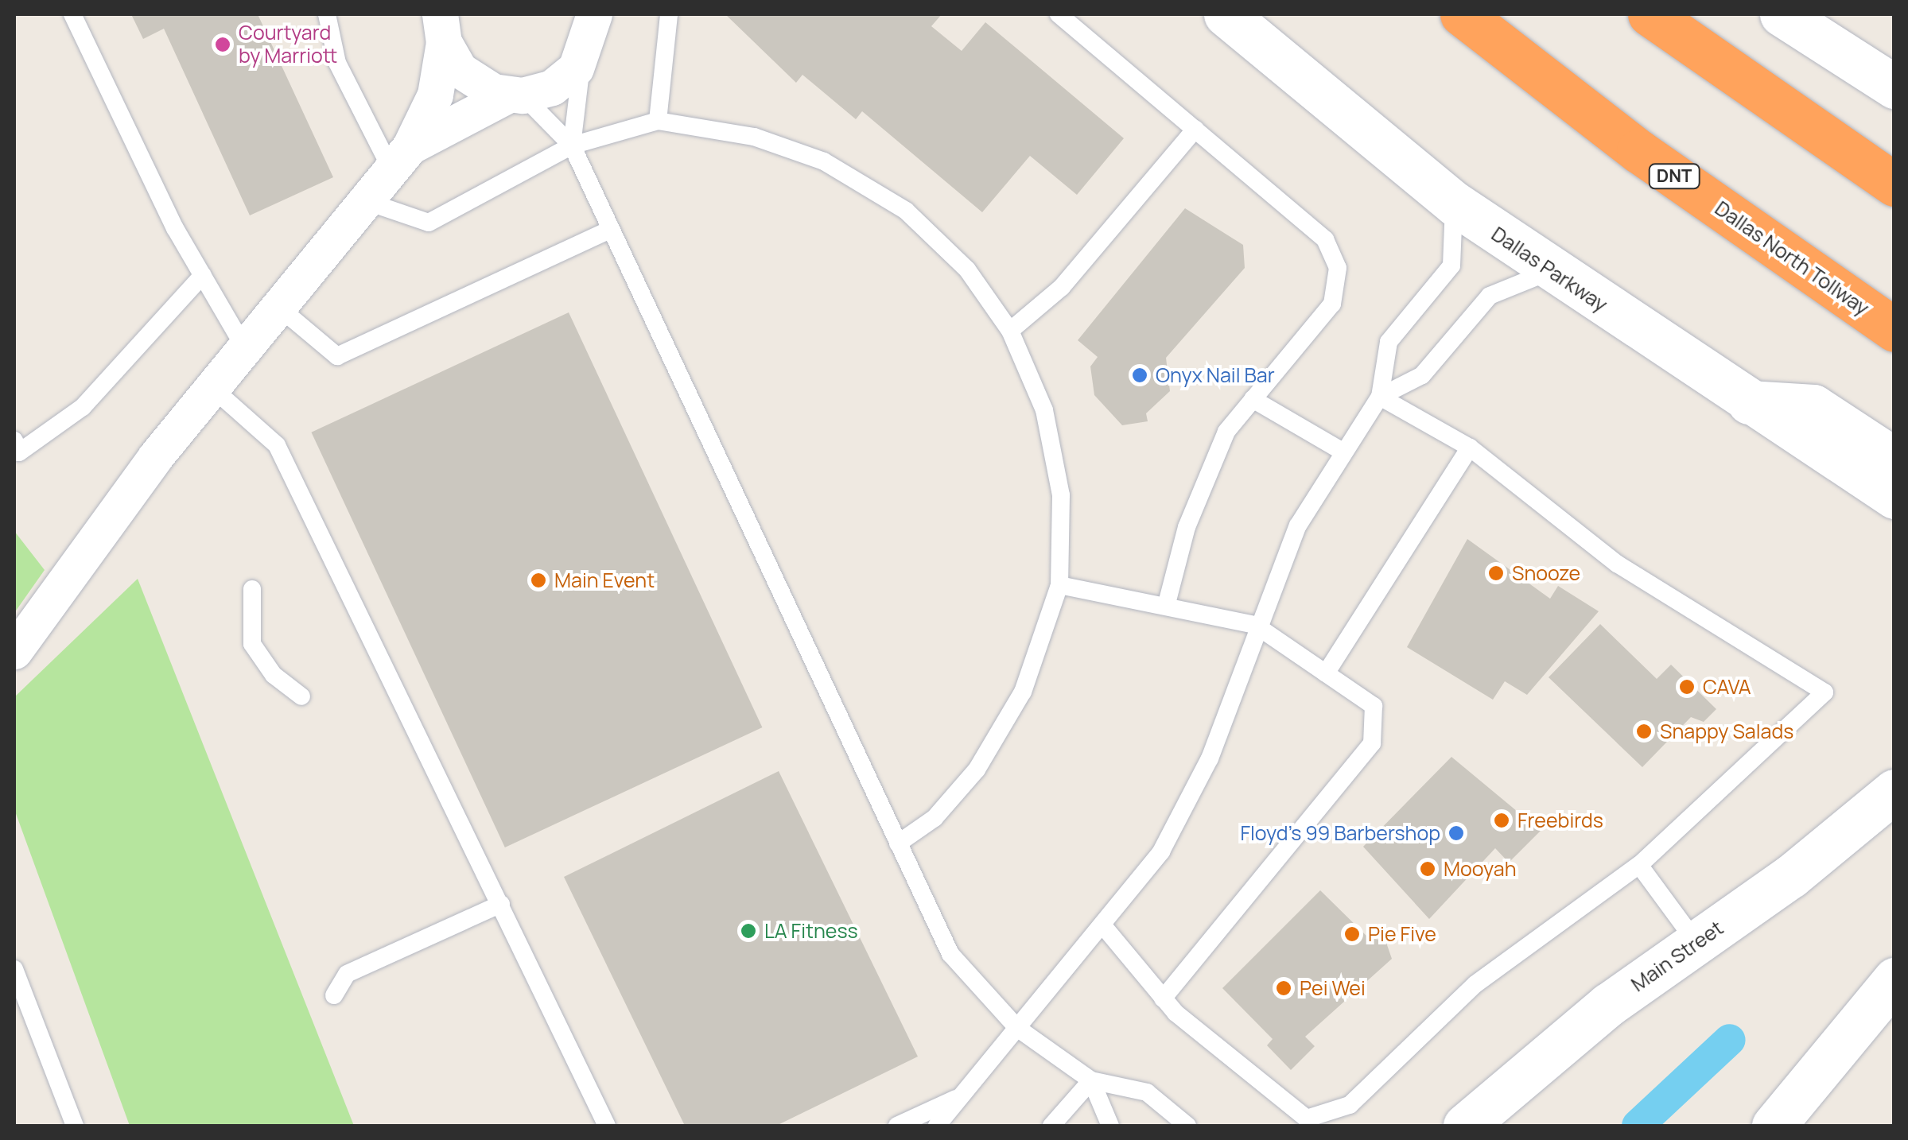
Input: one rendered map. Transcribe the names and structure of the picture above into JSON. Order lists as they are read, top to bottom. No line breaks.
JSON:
{"streets":{"highway":["DNT","Dallas North Tollway"],"main road":["Dallas Parkway","Main Street"]},"places":["Courtyard by Marriott","Onyx Nail Bar","Snooze","Main Event","CAVA","Snappy Salads","Freebirds","Floyd’s 99 Barbershop","Mooyah","LA Fitness","Pie Five","Pei Wei"]}
